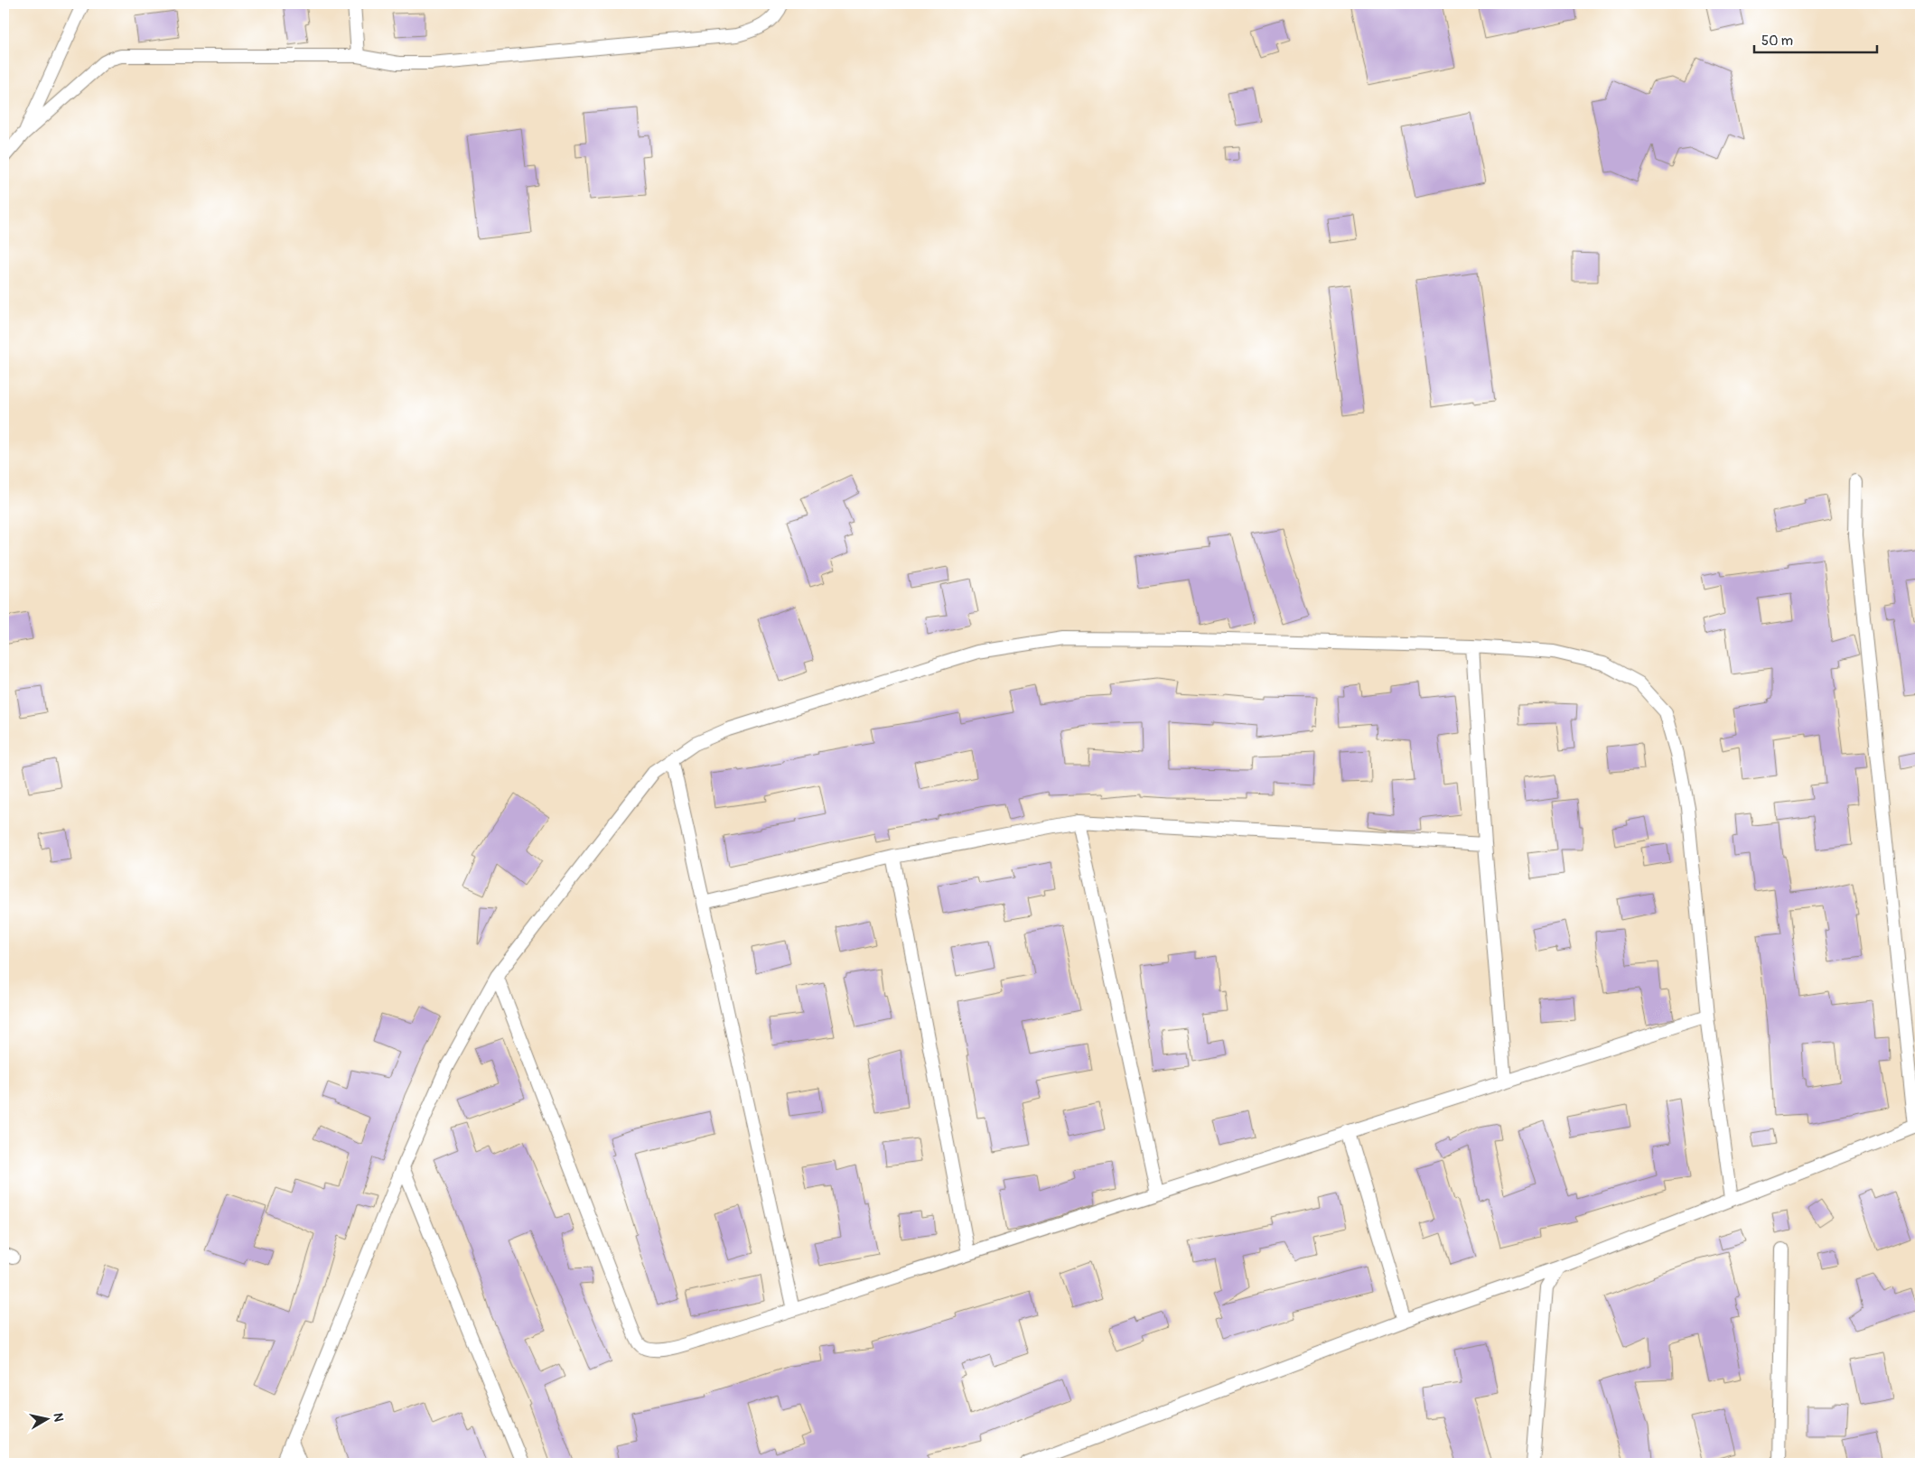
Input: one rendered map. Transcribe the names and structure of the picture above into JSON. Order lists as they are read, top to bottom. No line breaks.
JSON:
{"scale_bar":"50 m","north":"right"}
